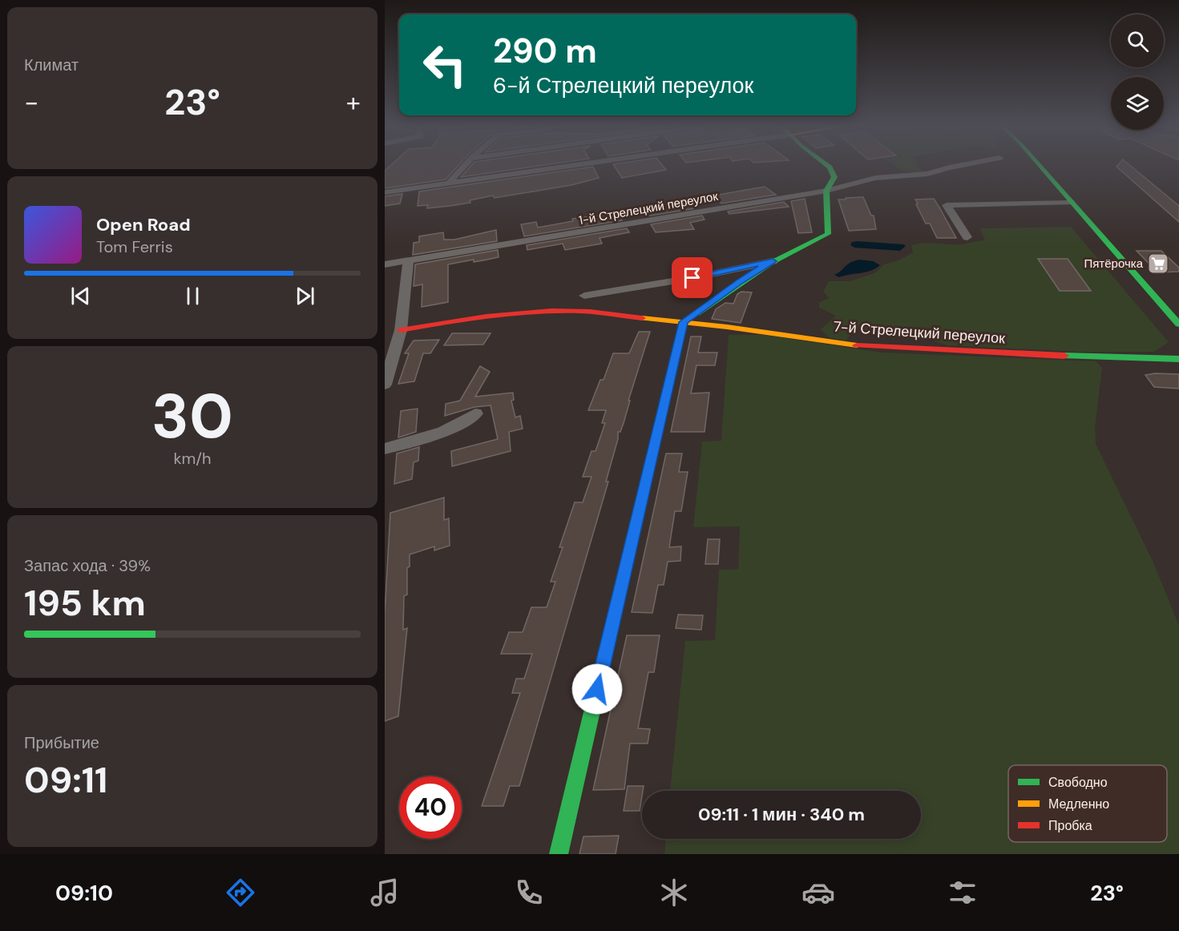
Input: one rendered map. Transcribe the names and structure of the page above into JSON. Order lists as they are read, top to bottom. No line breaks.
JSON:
{"streets":{"street":["1-й Стрелецкий переулок","7-й Стрелецкий переулок"]},"places":{"supermarket":["Пятёрочка"]},"legend":["Свободно","Медленно","Пробка"],"page":{"tile":["Климат",["30","km/h"],["Запас хода · 39%","195 km"],["Прибытие","09:11"]],"turn":["290 m","6-й Стрелецкий переулок"],"heat":["−","23°","+"],"song":["Open Road","Tom Ferris"],"limit":"40","trip":"09:11 · 1 мин · 340 m","tabs":["09:10","23°"]}}
